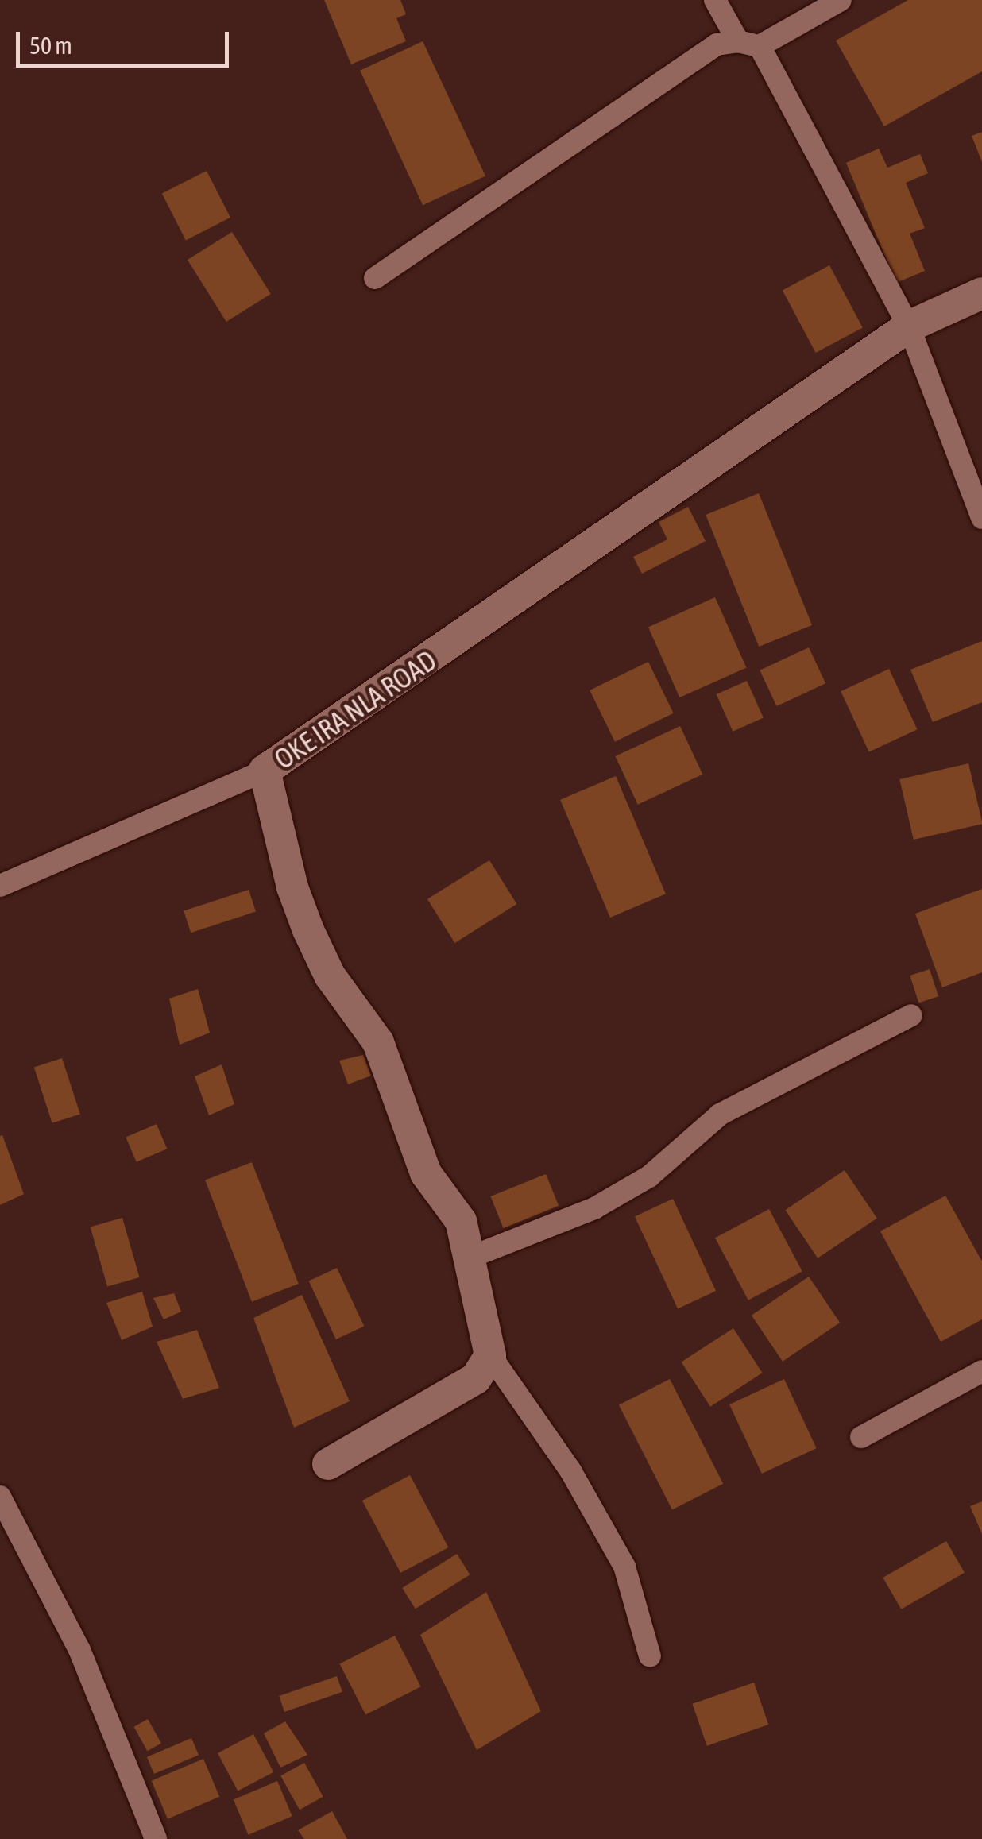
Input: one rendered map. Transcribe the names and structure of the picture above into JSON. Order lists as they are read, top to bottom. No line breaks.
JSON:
{"streets":{"street":["OKE IRA NLA ROAD"]},"scale_bar":"50 m"}
